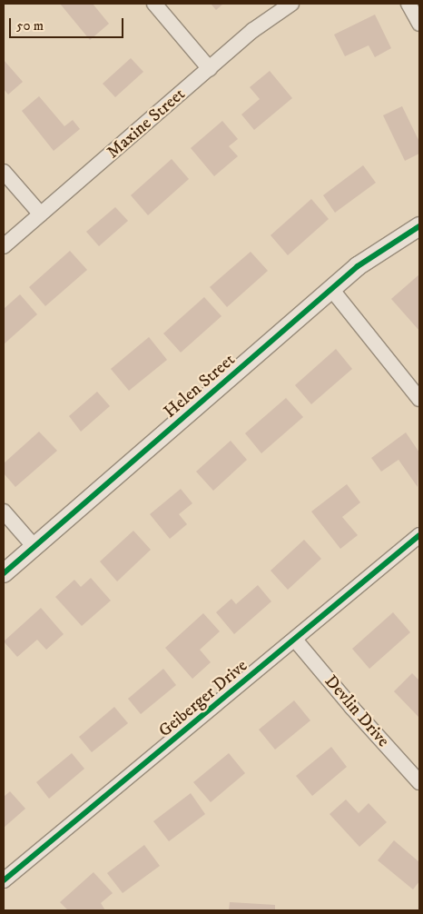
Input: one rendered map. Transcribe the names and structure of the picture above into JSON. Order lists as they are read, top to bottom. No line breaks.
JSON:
{"streets":{"street":["Maxine Street","Helen Street","Geiberger Drive","Devlin Drive"]},"crossings":[["Geiberger Drive","Devlin Drive"]],"scale_bar":"50 m"}
